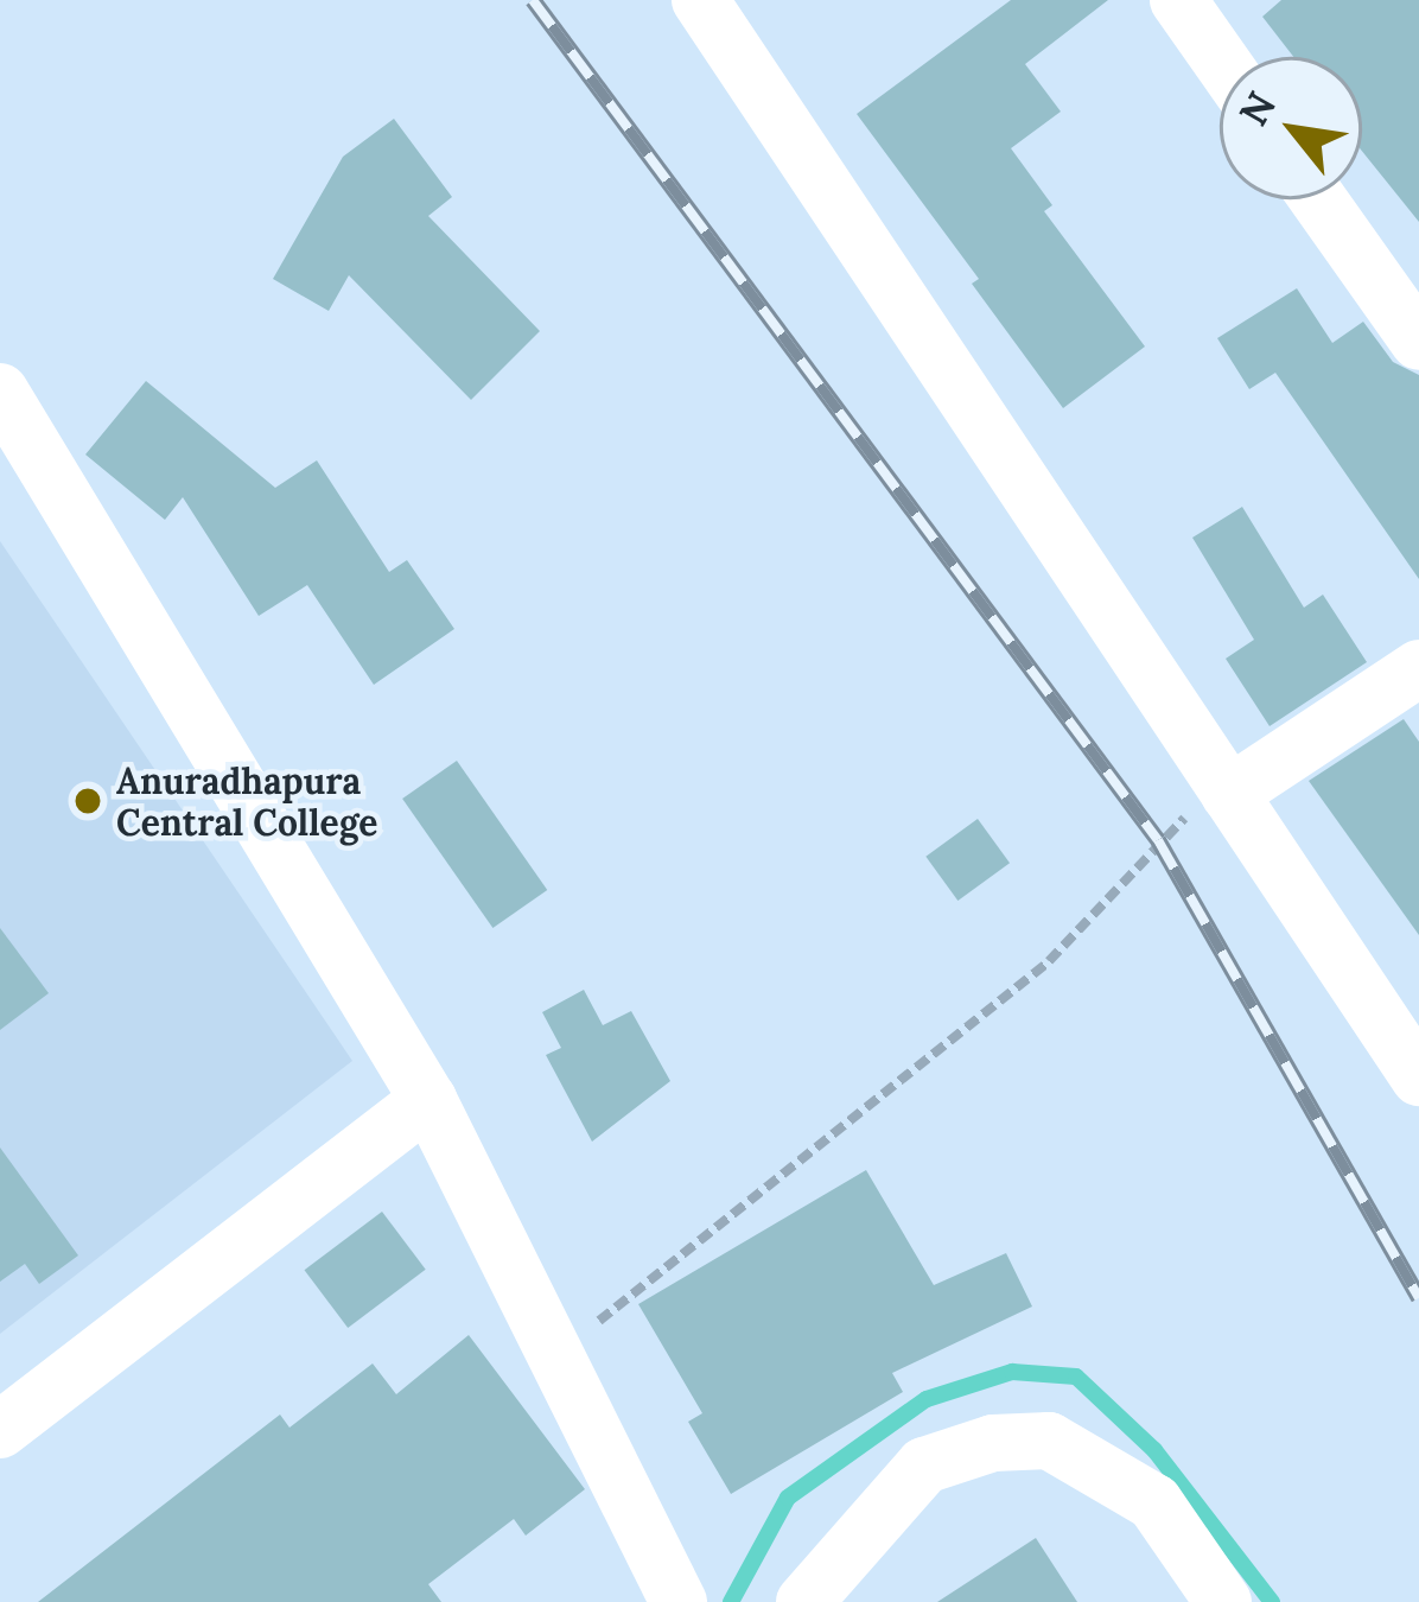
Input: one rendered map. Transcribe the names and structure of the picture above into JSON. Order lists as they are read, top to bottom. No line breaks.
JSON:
{"places":["Anuradhapura Central College"],"north":"top left"}
